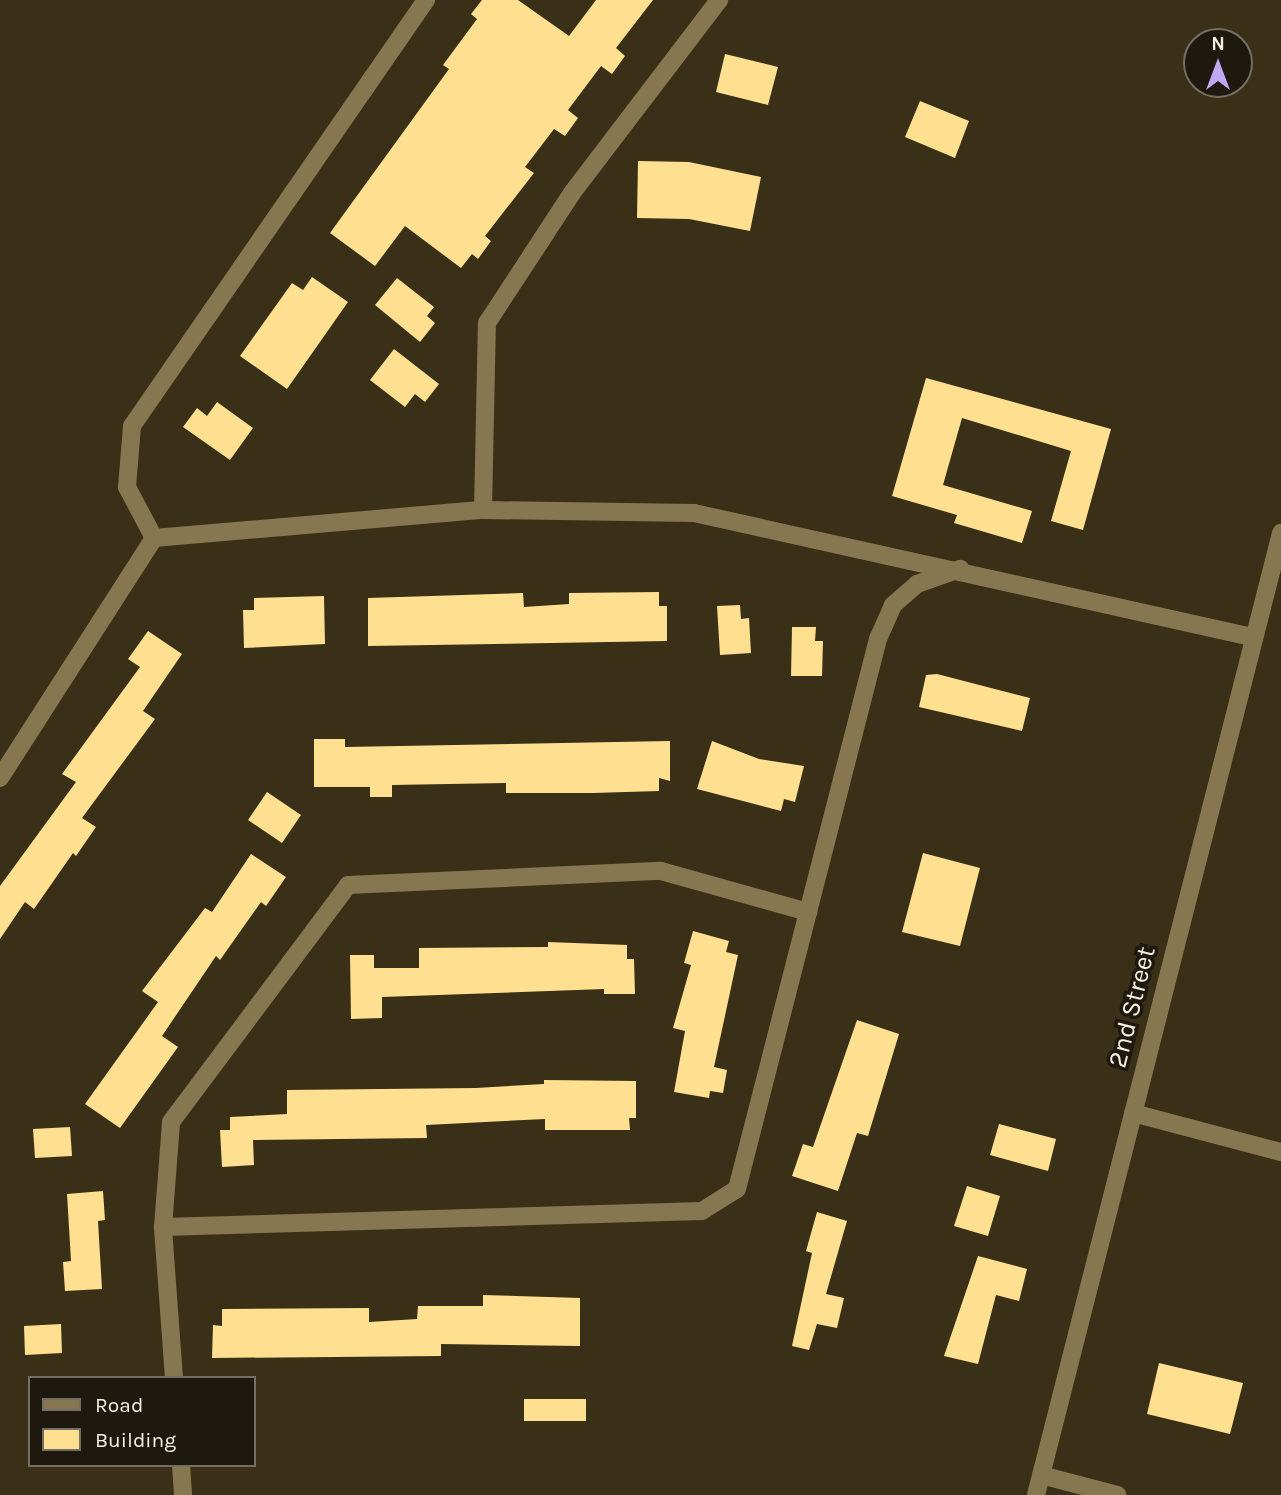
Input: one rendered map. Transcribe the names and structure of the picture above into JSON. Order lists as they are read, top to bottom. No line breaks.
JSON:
{"streets":{"street":["2nd Street"]},"legend":["Road","Building"],"north":"top"}
